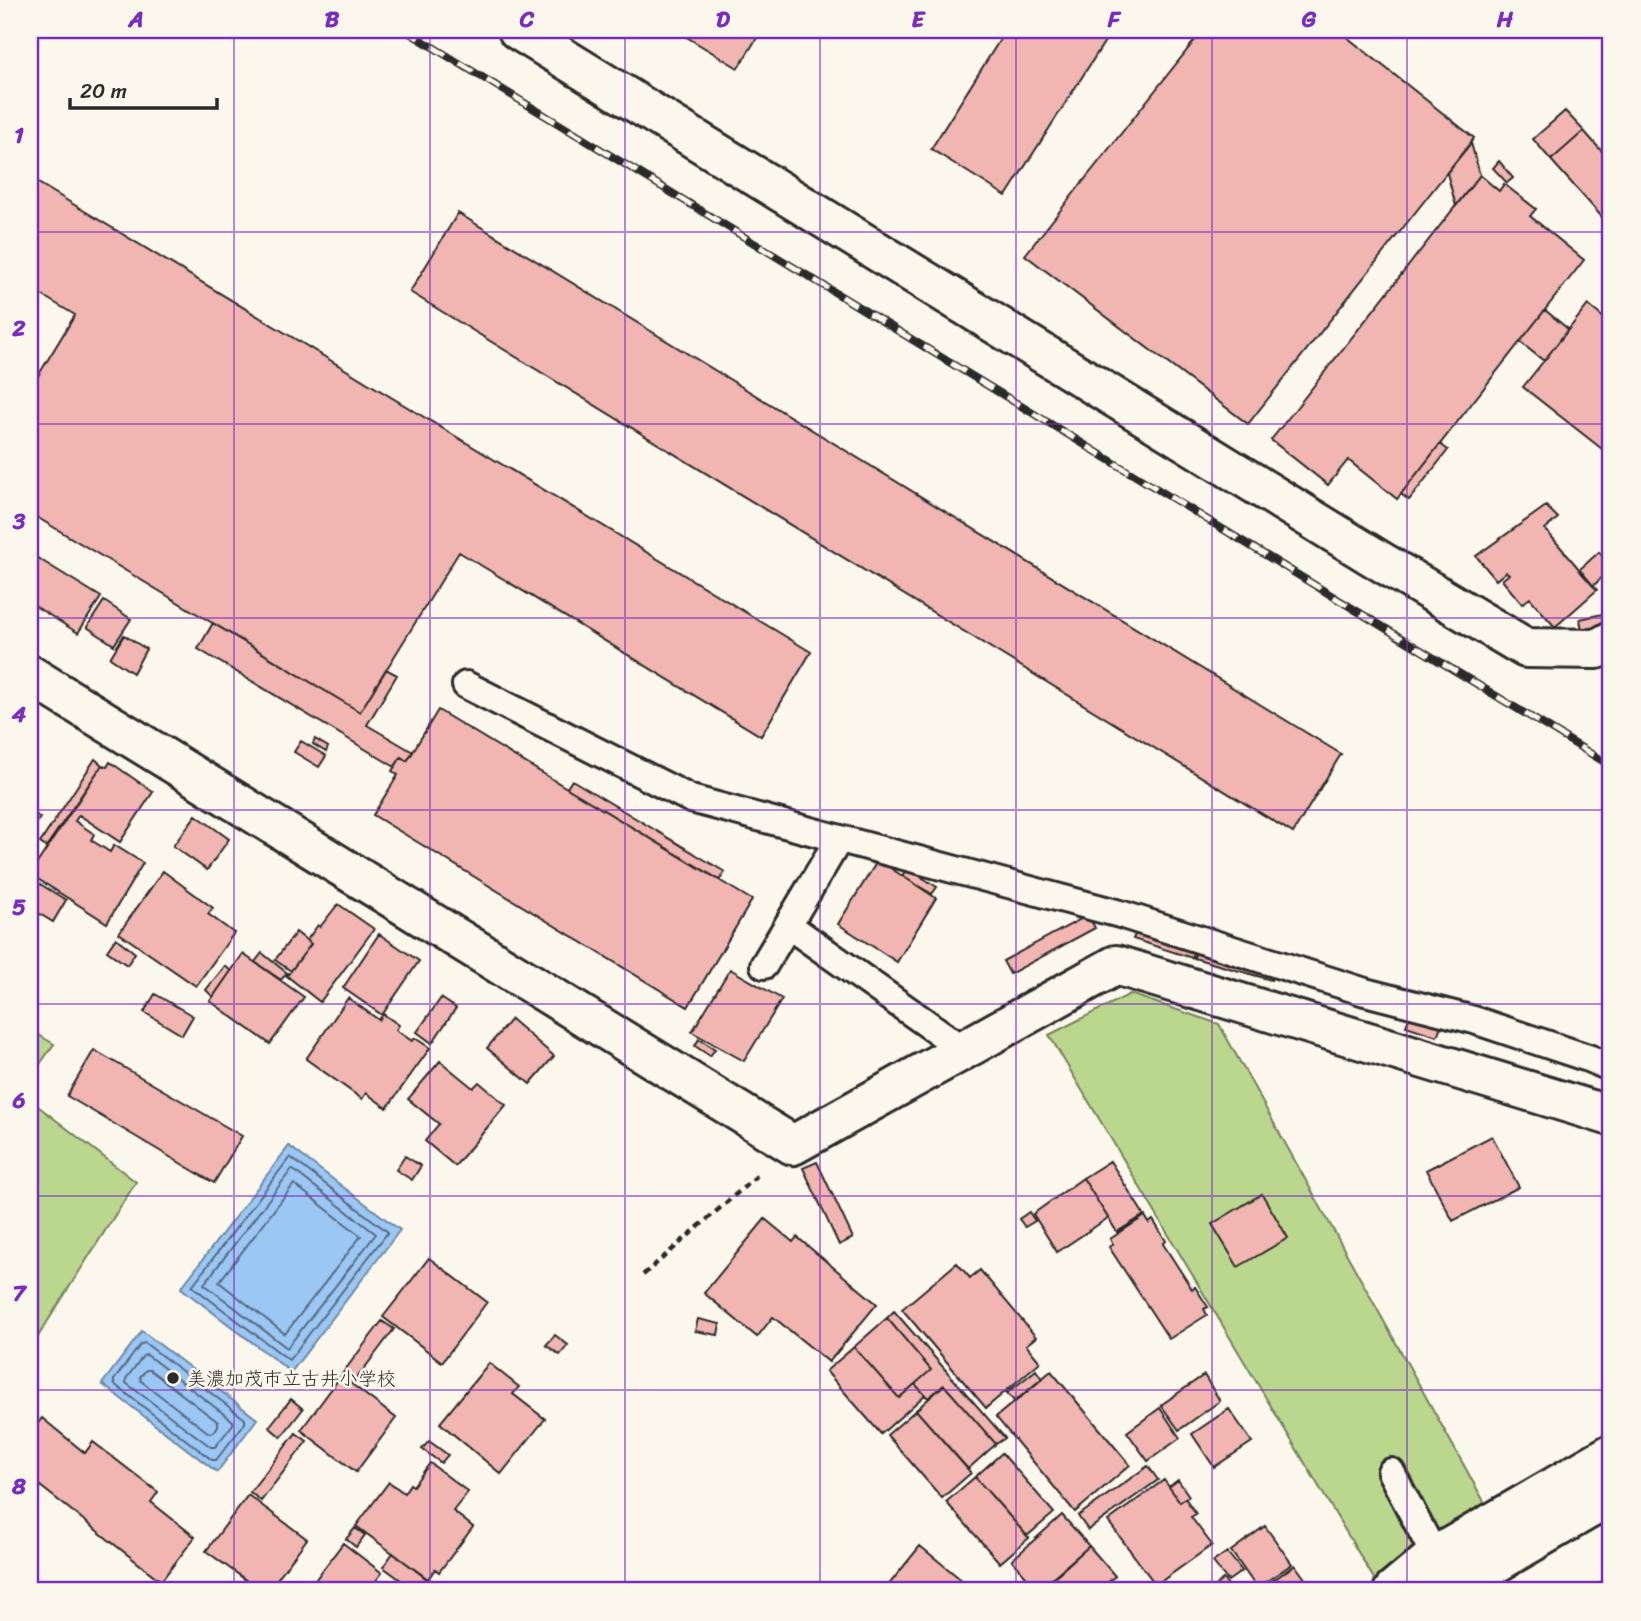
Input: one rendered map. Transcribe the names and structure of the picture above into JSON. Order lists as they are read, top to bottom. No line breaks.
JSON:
{"places":["美濃加茂市立古井小学校"],"scale_bar":"20 m","grid":{"columns":["A","B","C","D","E","F","G","H"],"rows":["1","2","3","4","5","6","7","8"]}}
